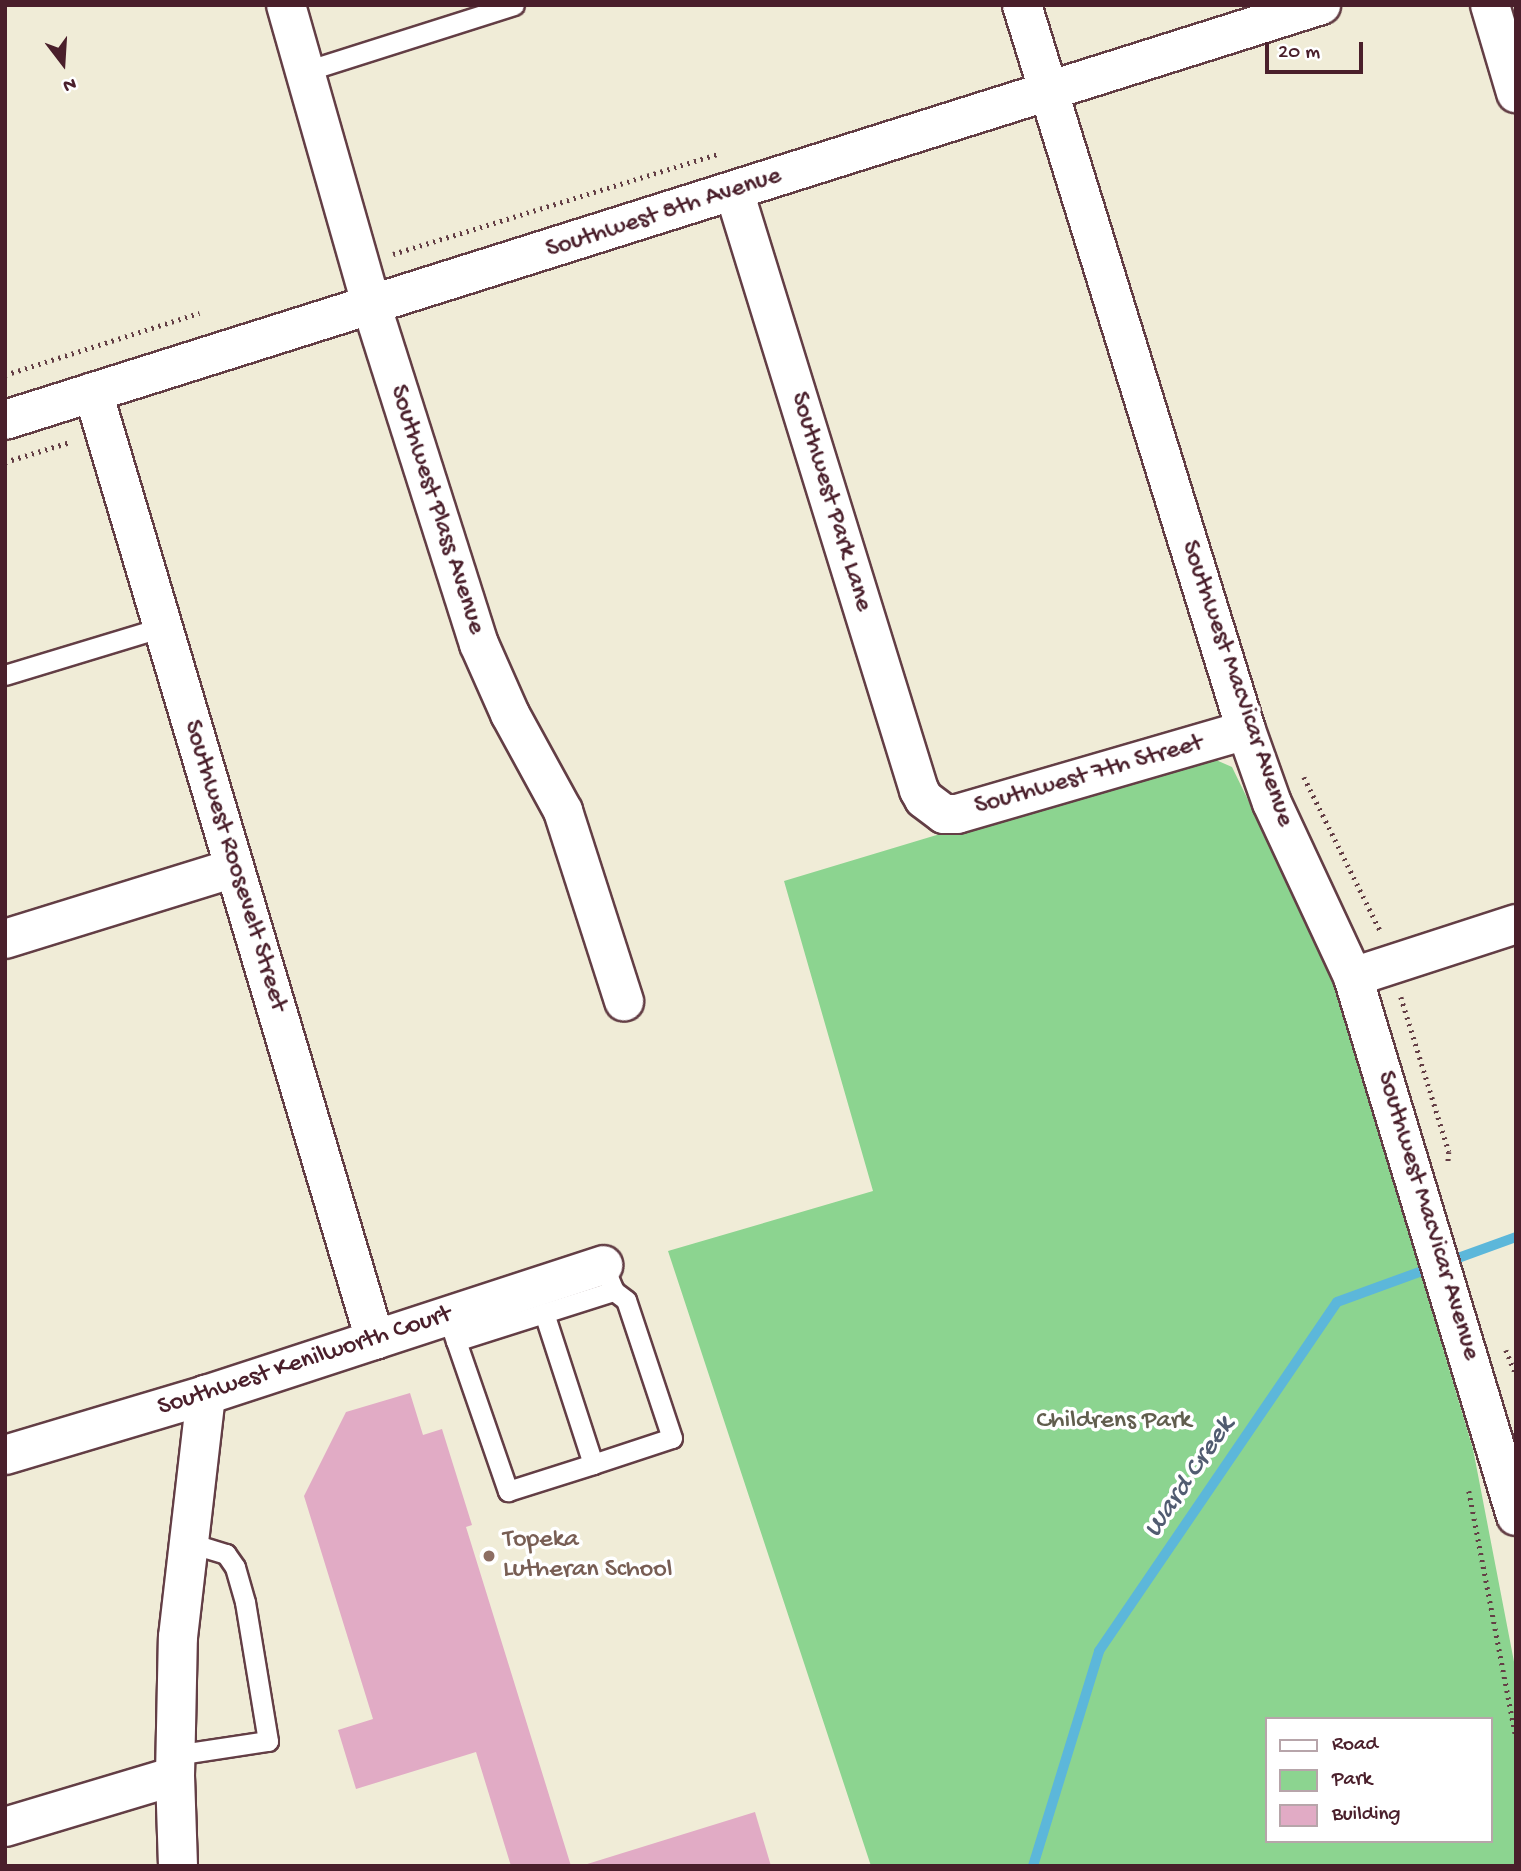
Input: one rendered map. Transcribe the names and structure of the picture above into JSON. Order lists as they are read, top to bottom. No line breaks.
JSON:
{"streets":{"street":["Southwest 8th Avenue","Southwest Park Lane","Southwest Plass Avenue","Southwest MacVicar Avenue","Southwest 7th Street","Southwest Roosevelt Street","Southwest Kenilworth Court"]},"crossings":[["Southwest 8th Avenue","Southwest Park Lane"],["Southwest 8th Avenue","Southwest Plass Avenue"],["Southwest 8th Avenue","Southwest MacVicar Avenue"],["Southwest 8th Avenue","Southwest Roosevelt Street"],["Southwest Park Lane","Southwest 7th Street"],["Southwest MacVicar Avenue","Southwest 7th Street"],["Southwest Roosevelt Street","Southwest Kenilworth Court"]],"water":["Ward Creek"],"parks":["Childrens Park"],"places":["Topeka Lutheran School"],"legend":["Road","Park","Building"],"scale_bar":"20 m","north":"bottom"}
